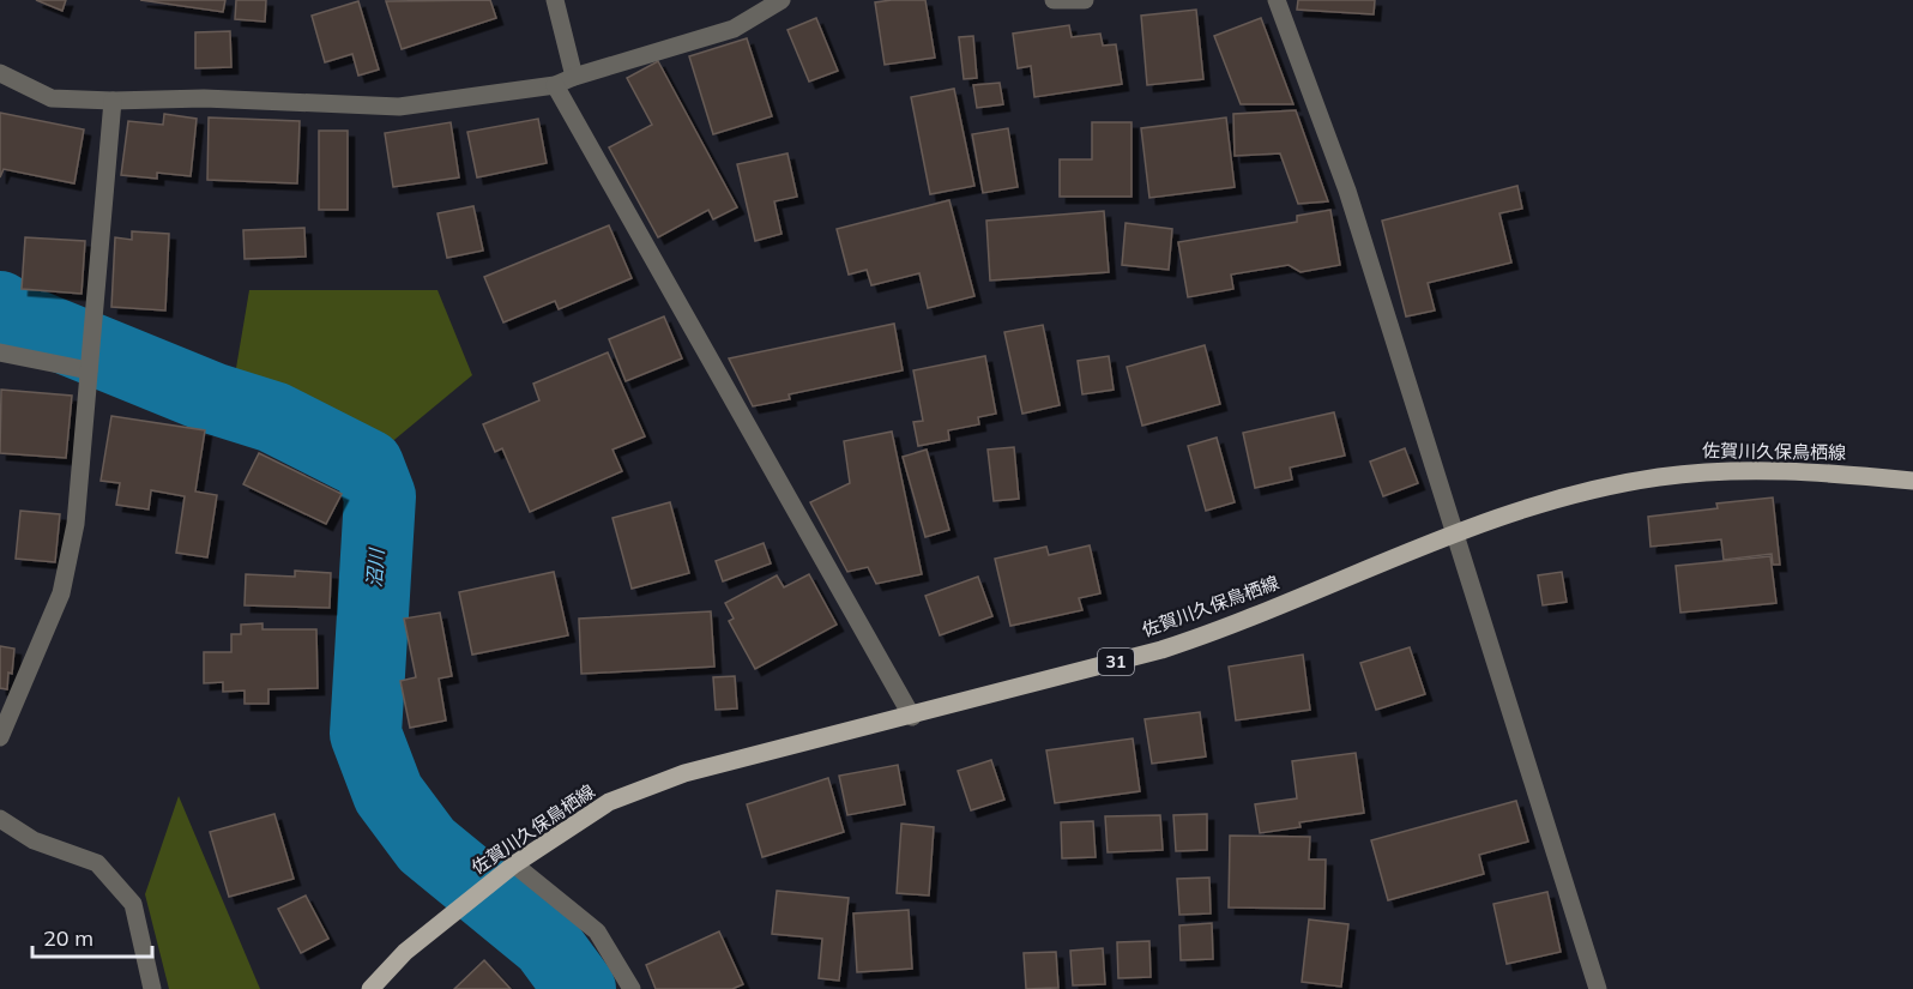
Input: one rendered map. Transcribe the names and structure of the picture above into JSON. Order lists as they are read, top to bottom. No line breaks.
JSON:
{"streets":{"main road":["佐賀川久保鳥栖線","31"]},"water":["沼川"],"scale_bar":"20 m"}
